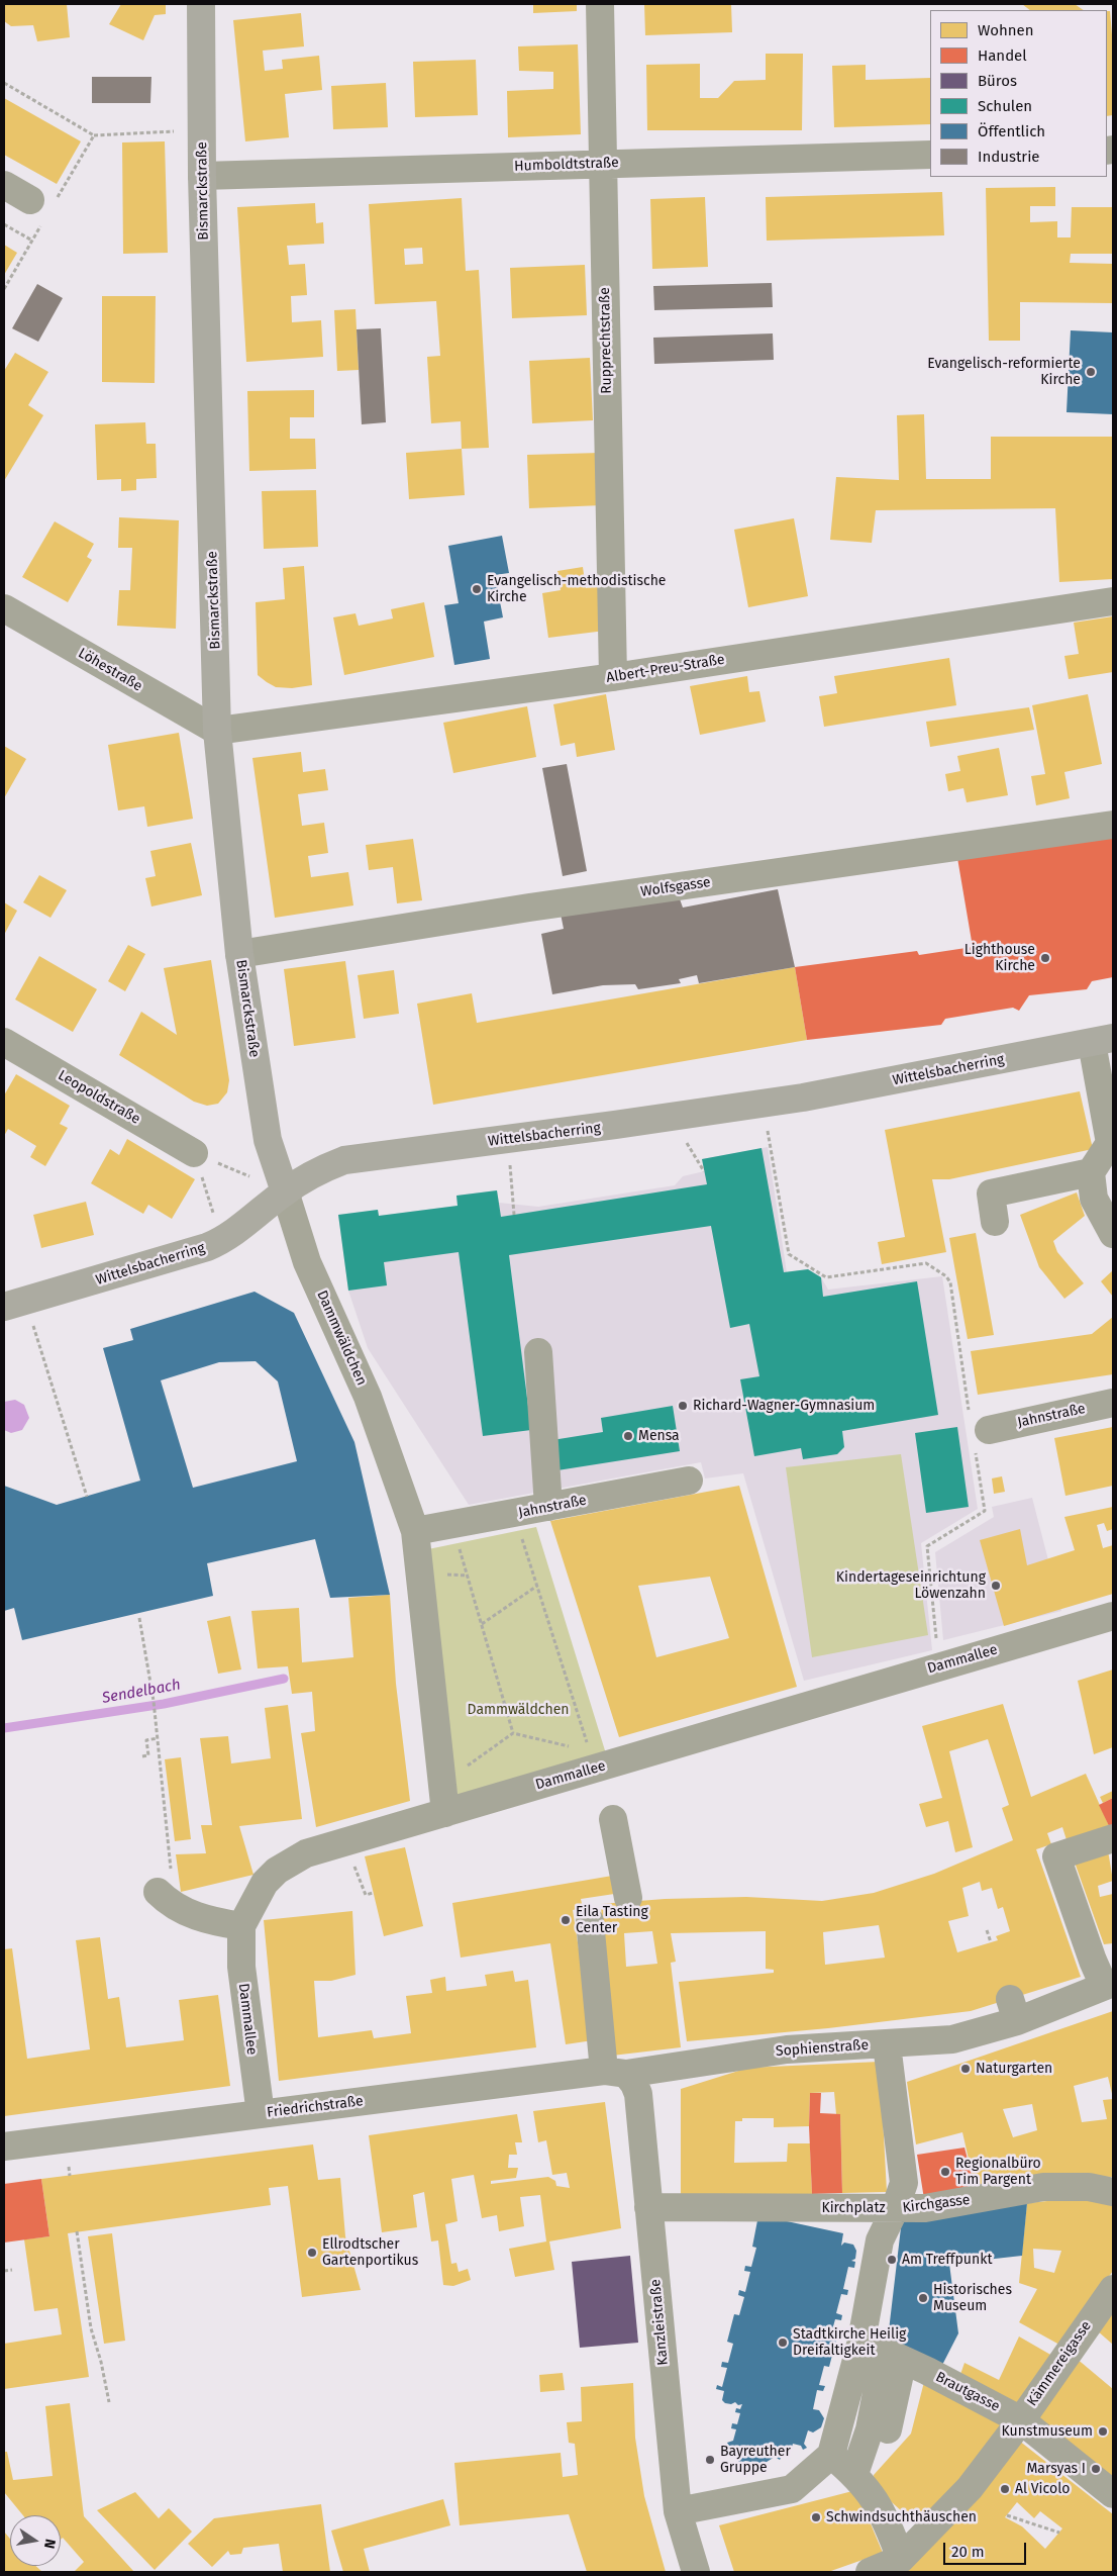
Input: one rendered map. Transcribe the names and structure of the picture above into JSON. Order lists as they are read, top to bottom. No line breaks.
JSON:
{"streets":{"main road":["Bismarckstraße","Wittelsbacherring"],"street":["Humboldtstraße","Rupprechtstraße","Albert-Preu-Straße","Löhestraße","Wolfsgasse","Leopoldstraße","Dammwäldchen","Jahnstraße","Dammallee","Sophienstraße","Friedrichstraße","Kirchgasse","Kirchplatz","Kanzleistraße","Kämmereigasse","Brautgasse"]},"crossings":[["Humboldtstraße","Bismarckstraße"],["Humboldtstraße","Rupprechtstraße"],["Bismarckstraße","Albert-Preu-Straße"],["Bismarckstraße","Löhestraße"],["Bismarckstraße","Wolfsgasse"],["Bismarckstraße","Wittelsbacherring"],["Bismarckstraße","Dammwäldchen"],["Rupprechtstraße","Albert-Preu-Straße"],["Albert-Preu-Straße","Löhestraße"],["Wittelsbacherring","Dammwäldchen"],["Dammwäldchen","Jahnstraße"],["Dammwäldchen","Dammallee"],["Dammallee","Friedrichstraße"],["Sophienstraße","Friedrichstraße"],["Sophienstraße","Kirchgasse"],["Sophienstraße","Kanzleistraße"],["Friedrichstraße","Kanzleistraße"],["Kirchgasse","Kirchplatz"],["Kirchplatz","Kanzleistraße"],["Kirchplatz","Brautgasse"],["Kämmereigasse","Brautgasse"]],"water":["Sendelbach"],"parks":["Dammwäldchen"],"places":["Evangelisch-reformierte Kirche","Evangelisch-methodistische Kirche","Lighthouse Kirche","Richard-Wagner-Gymnasium","Mensa","Kindertageseinrichtung Löwenzahn","Eila Tasting Center","Naturgarten","Regionalbüro Tim Pargent","Ellrodtscher Gartenportikus","Am Treffpunkt","Historisches Museum","Stadtkirche Heilig Dreifaltigkeit","Kunstmuseum","Bayreuther Gruppe","Marsyas I","Al Vicolo","Schwindsuchthäuschen"],"legend":["Wohnen","Handel","Büros","Schulen","Öffentlich","Industrie"],"scale_bar":"20 m","north":"right"}
